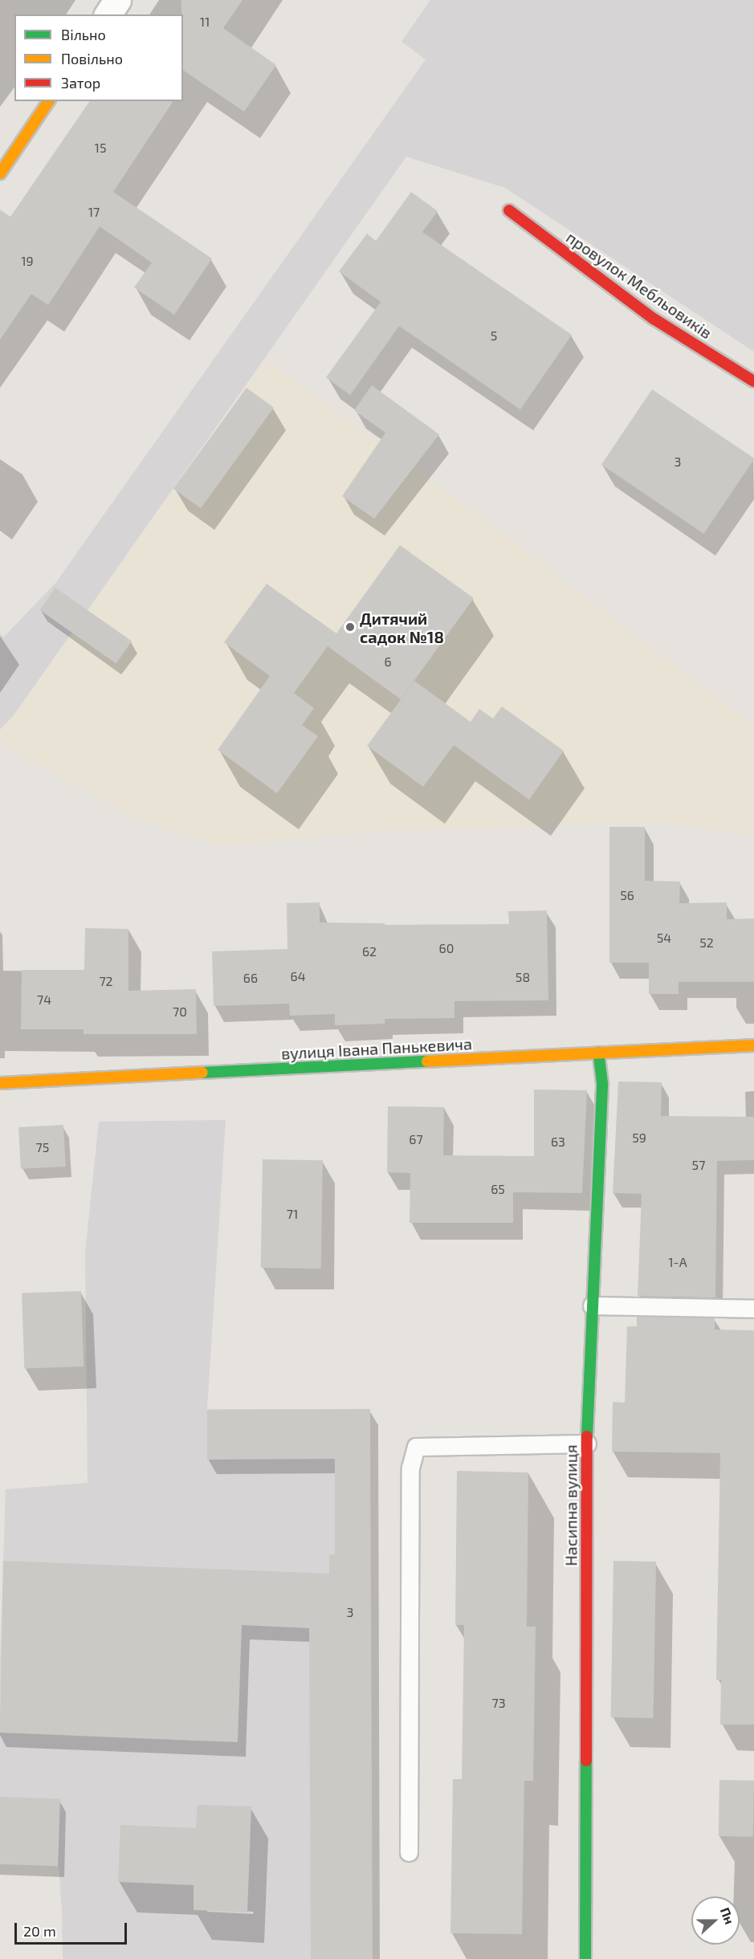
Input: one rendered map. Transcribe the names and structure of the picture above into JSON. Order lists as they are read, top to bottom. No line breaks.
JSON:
{"streets":{"street":["провулок Мебльовиків","вулиця Івана Панькевича","Насипна вулиця"]},"crossings":[["вулиця Івана Панькевича","Насипна вулиця"]],"places":["Дитячий садок №18"],"house_numbers":["11","15","17","19","5","3","6","56","54","52","60","62","64","58","66","72","74","70","59","67","63","75","57","65","71","1-А","3","73"],"legend":["Вільно","Повільно","Затор"],"scale_bar":"20 m","north":"right"}
